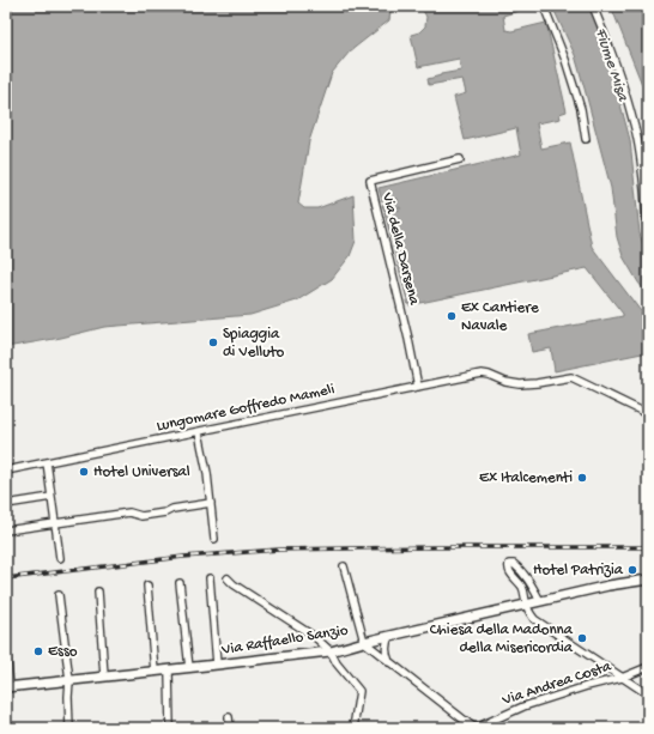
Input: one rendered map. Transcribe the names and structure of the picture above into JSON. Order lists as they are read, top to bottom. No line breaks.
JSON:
{"streets":{"main road":["Via Raffaello Sanzio"],"street":["Via della Darsena","Lungomare Goffredo Mameli","Via Andrea Costa"]},"crossings":[["Via della Darsena","Lungomare Goffredo Mameli"]],"water":["Fiume Misa"],"places":["Ex Cantiere Navale","Spiaggia di Velluto","Hotel Universal","Ex Italcementi","Hotel Patrizia","Chiesa della Madonna della Misericordia","Esso"]}
